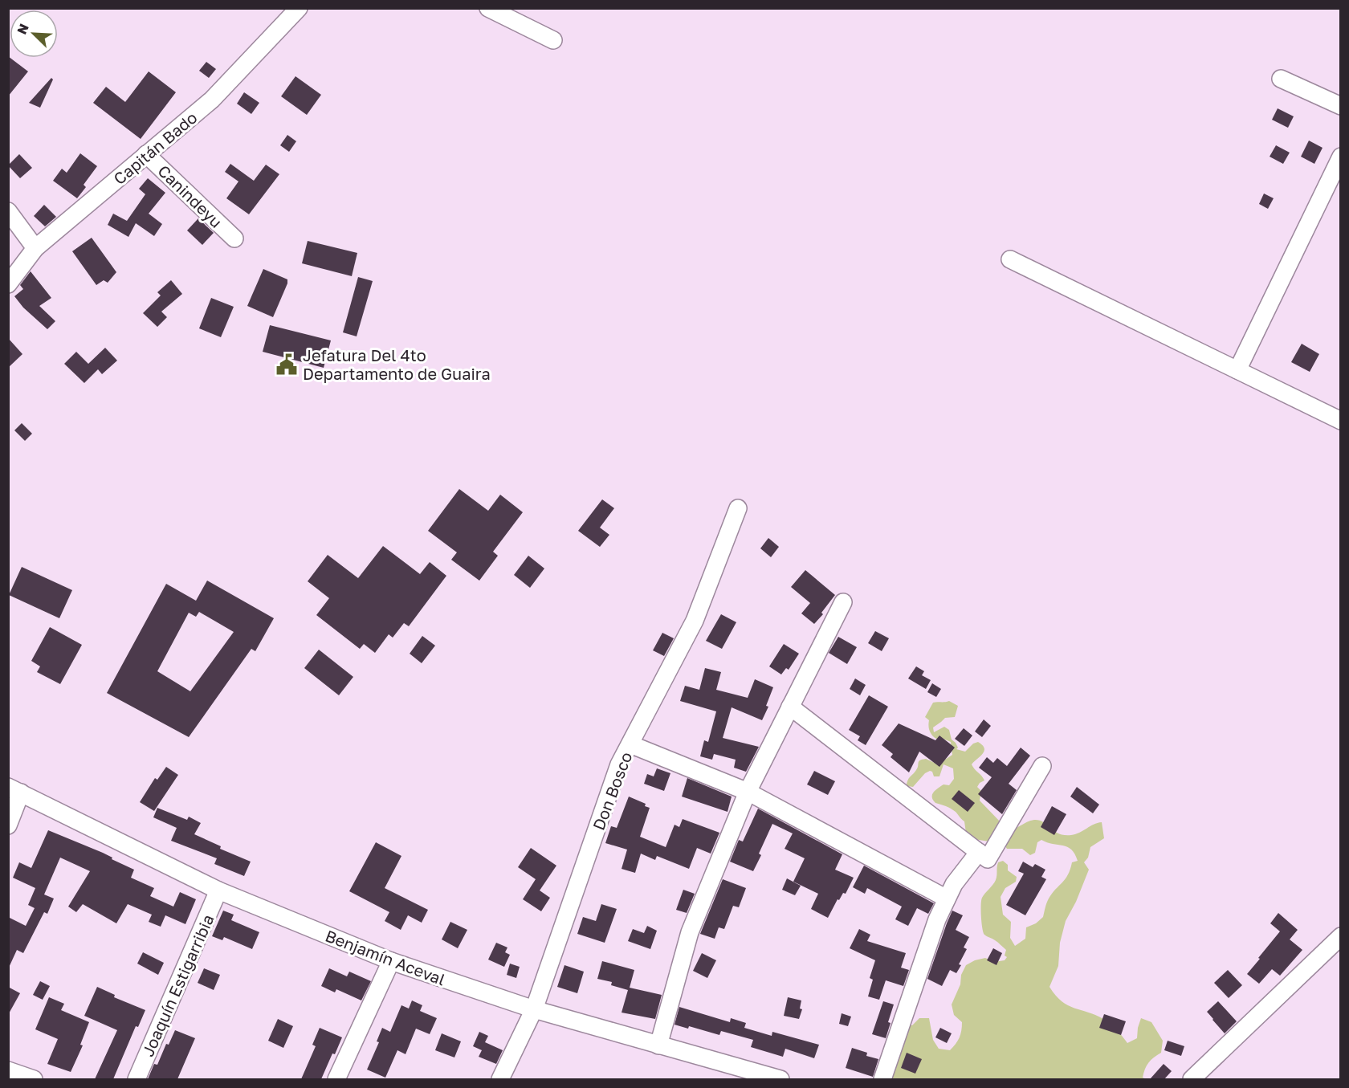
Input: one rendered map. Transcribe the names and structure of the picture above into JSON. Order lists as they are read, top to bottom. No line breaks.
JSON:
{"streets":{"street":["Capitán Bado","Canindeyu","Don Bosco","Benjamín Aceval","Joaquín Estigarribia"]},"crossings":[["Capitán Bado","Canindeyu"],["Don Bosco","Benjamín Aceval"],["Benjamín Aceval","Joaquín Estigarribia"]],"places":{"public building":["Jefatura Del 4to Departamento de Guaira"]},"north":"top left"}
